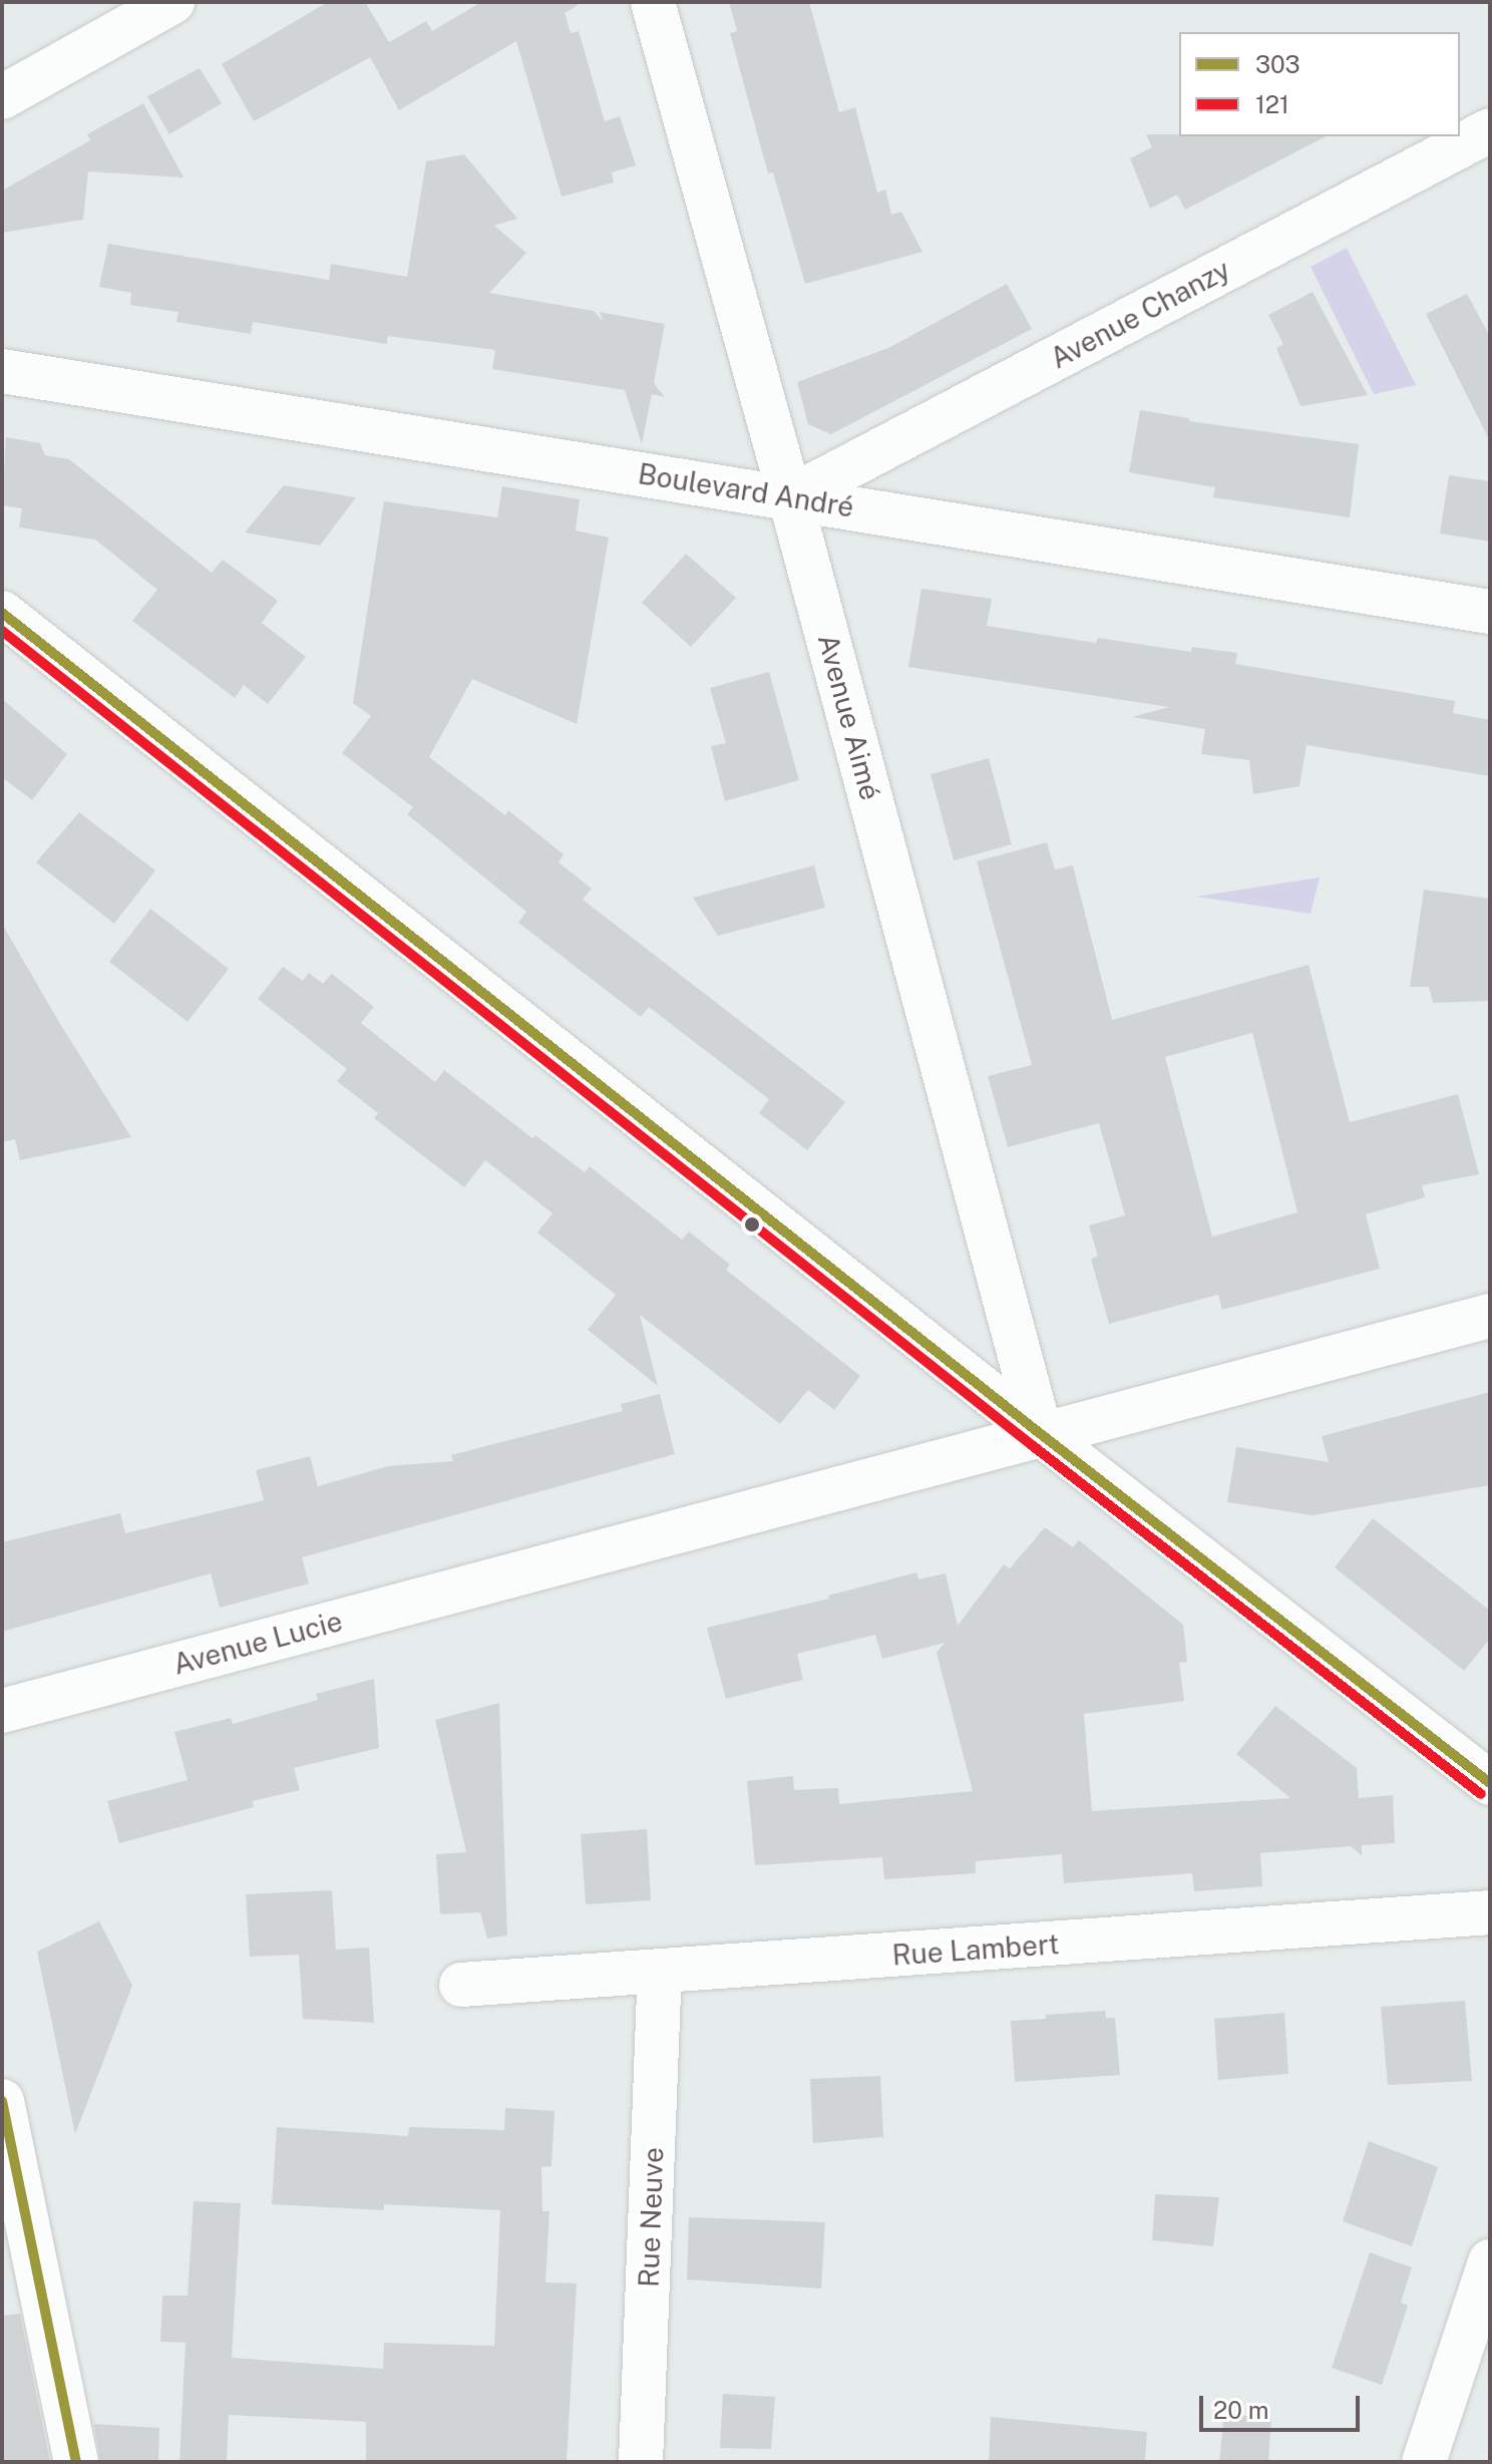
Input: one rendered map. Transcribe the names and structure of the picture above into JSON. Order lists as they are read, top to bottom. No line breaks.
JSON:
{"streets":{"street":["Avenue Chanzy","Boulevard André","Avenue Aimé","Avenue Lucie","Rue Lambert","Rue Neuve"]},"crossings":[["Avenue Chanzy","Boulevard André"],["Avenue Chanzy","Avenue Aimé"],["Boulevard André","Avenue Aimé"],["Avenue Aimé","Avenue Lucie"],["Rue Lambert","Rue Neuve"]],"lines":["transit line 303","transit line 121"],"legend":["303","121"],"scale_bar":"20 m"}
